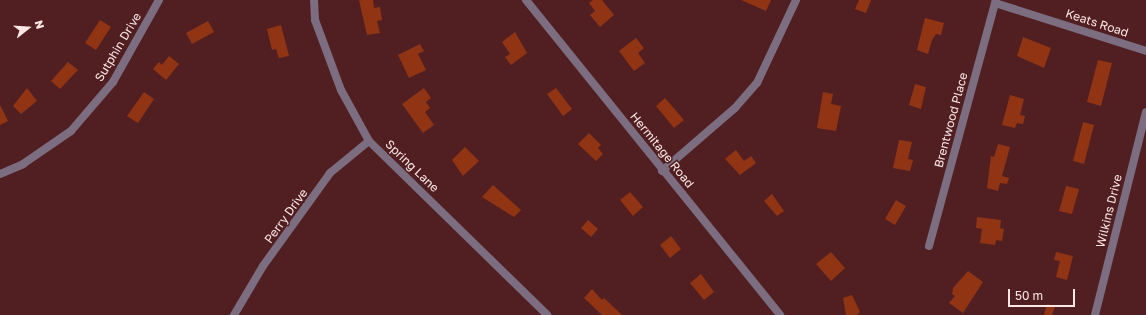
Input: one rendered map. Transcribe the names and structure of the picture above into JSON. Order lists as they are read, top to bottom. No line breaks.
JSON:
{"streets":{"street":["Keats Road","Sutphin Drive","Brentwood Place","Hermitage Road","Spring Lane","Wilkins Drive","Perry Drive"]},"crossings":[["Keats Road","Brentwood Place"],["Spring Lane","Perry Drive"]],"scale_bar":"50 m","north":"right"}
